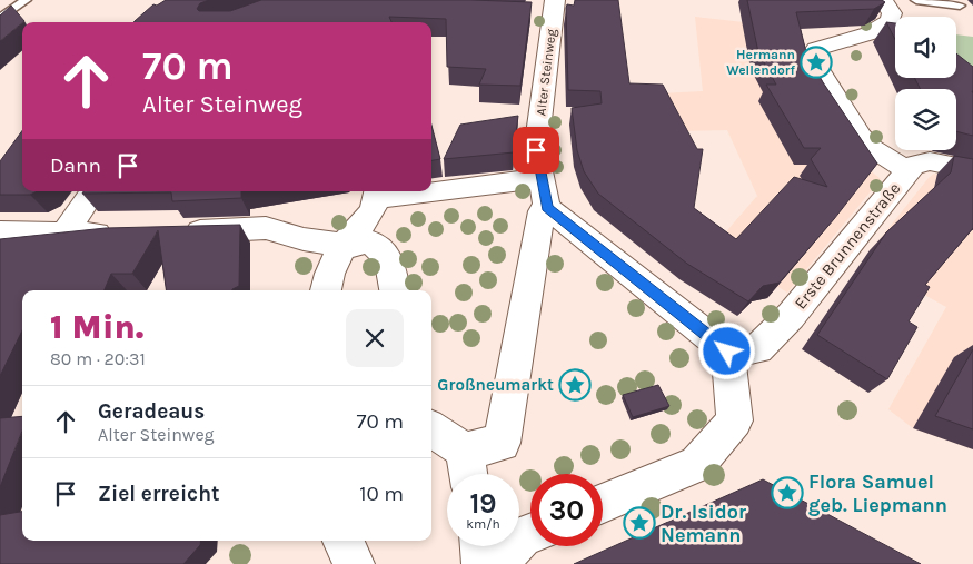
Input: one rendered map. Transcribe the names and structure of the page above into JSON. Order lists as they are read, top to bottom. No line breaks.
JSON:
{"streets":{"street":["Alter Steinweg","Erste Brunnenstraße"]},"places":{"place":["Hermann Wellendorf","Großneumarkt","Flora Samuel geb. Liepmann","Dr. Isidor Nemann"]},"page":{"turn":["70 m","Alter Steinweg"],"then":"Dann","heading":["1 Min.","80 m · 20:31"],"list":[{"name":"Geradeaus","note":"Alter Steinweg","value":"70 m"},{"name":"Ziel erreicht","value":"10 m"}],"speed":"19 km/h","limit":"30"}}
